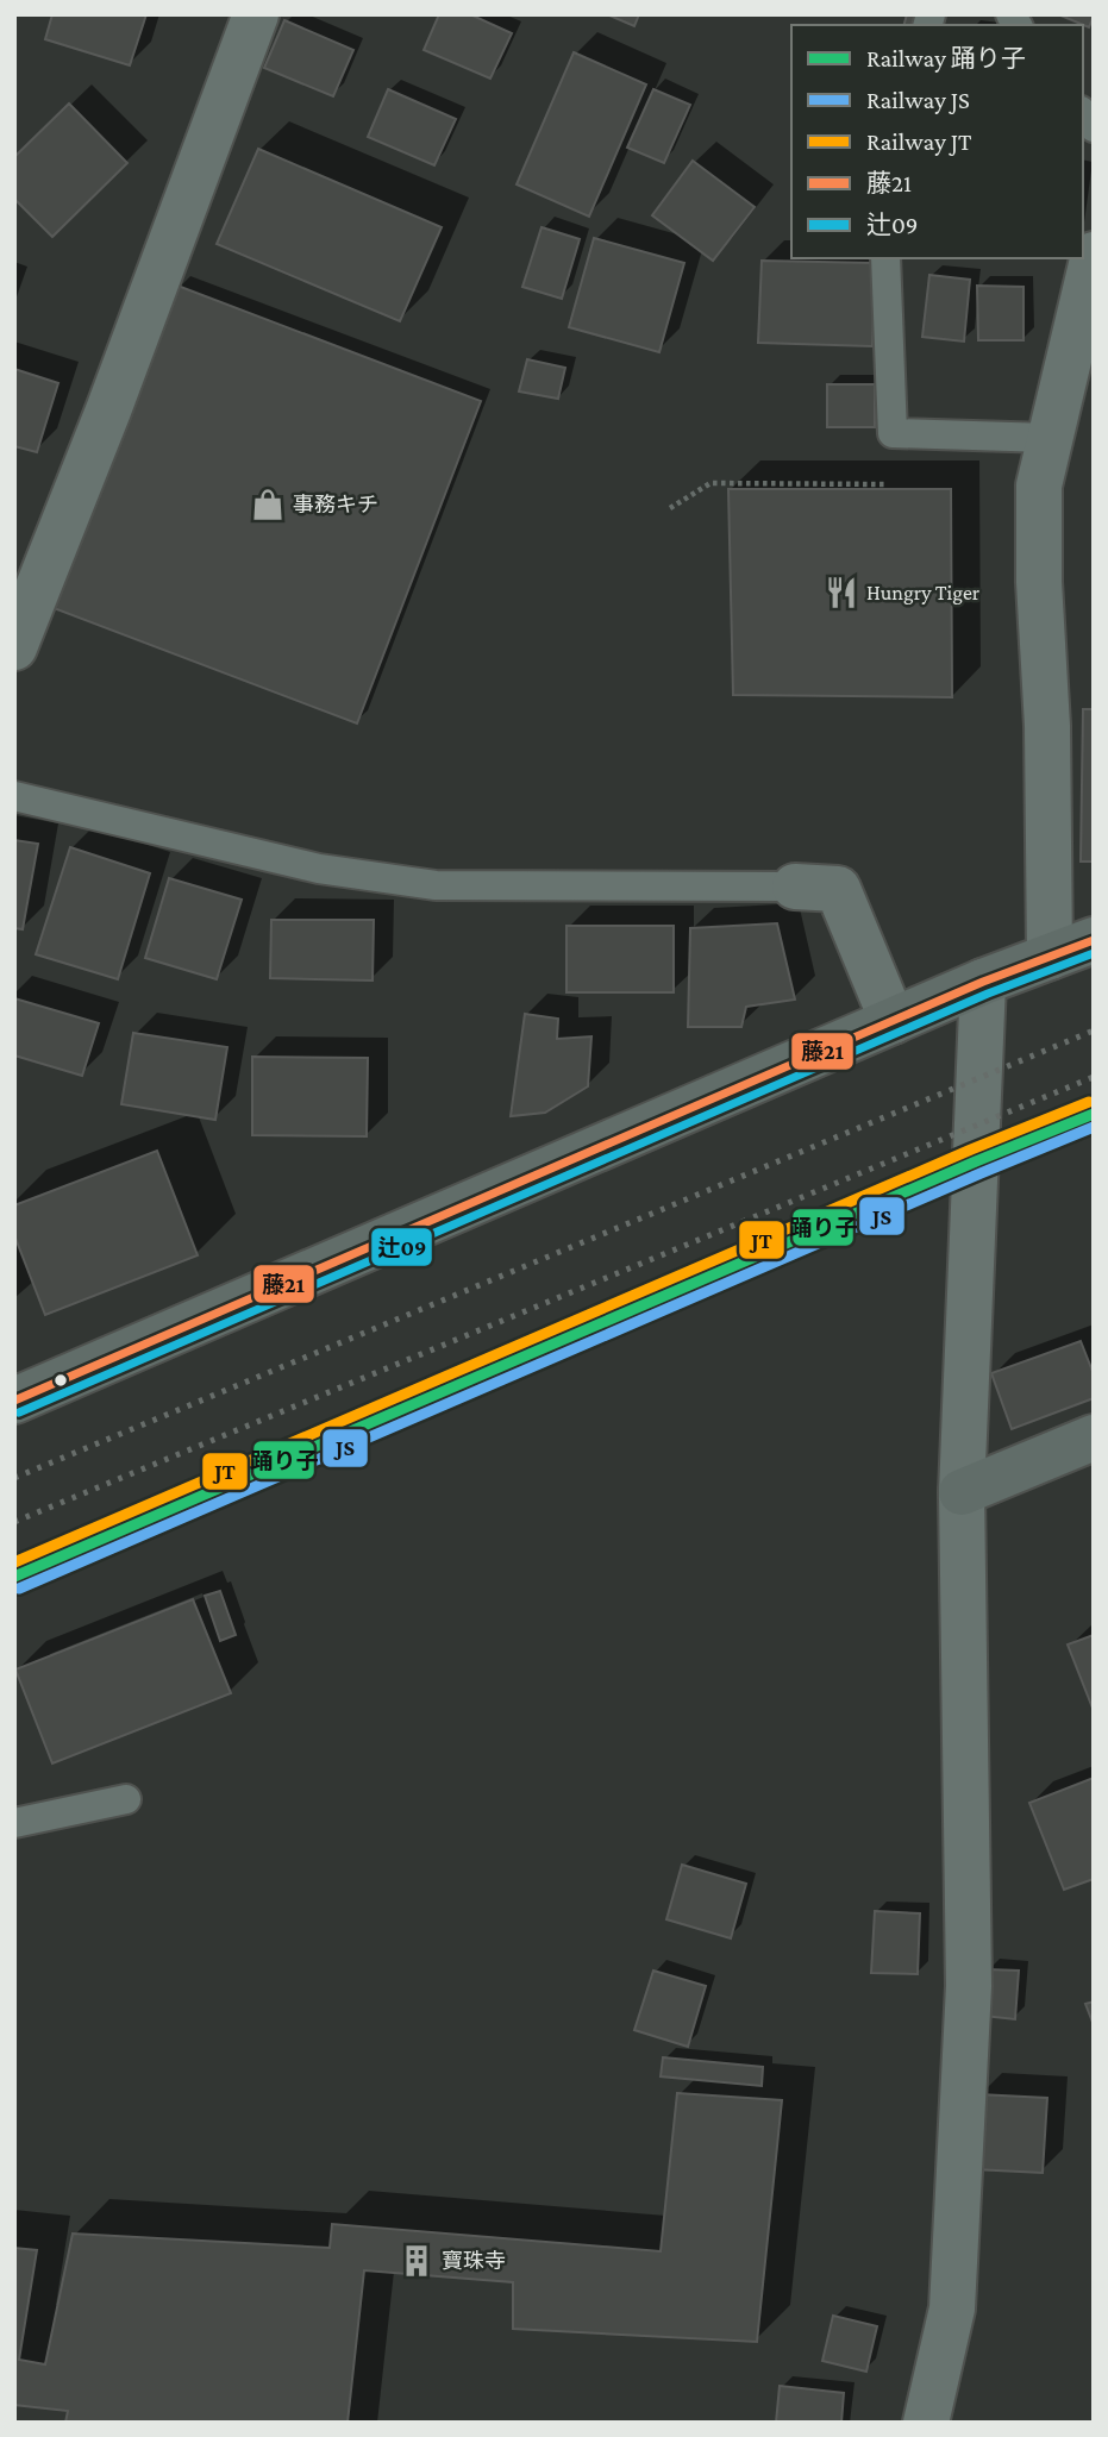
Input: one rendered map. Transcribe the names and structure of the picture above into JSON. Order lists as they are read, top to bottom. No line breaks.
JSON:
{"places":{"shop":["事務キチ"],"restaurant":["Hungry Tiger"],"building":["寶珠寺"]},"lines":["transit line 藤21","transit line 辻09","rail line JT","rail line 踊り子","rail line JS"],"legend":["Railway 踊り子","Railway JS","Railway JT","藤21","辻09"]}
